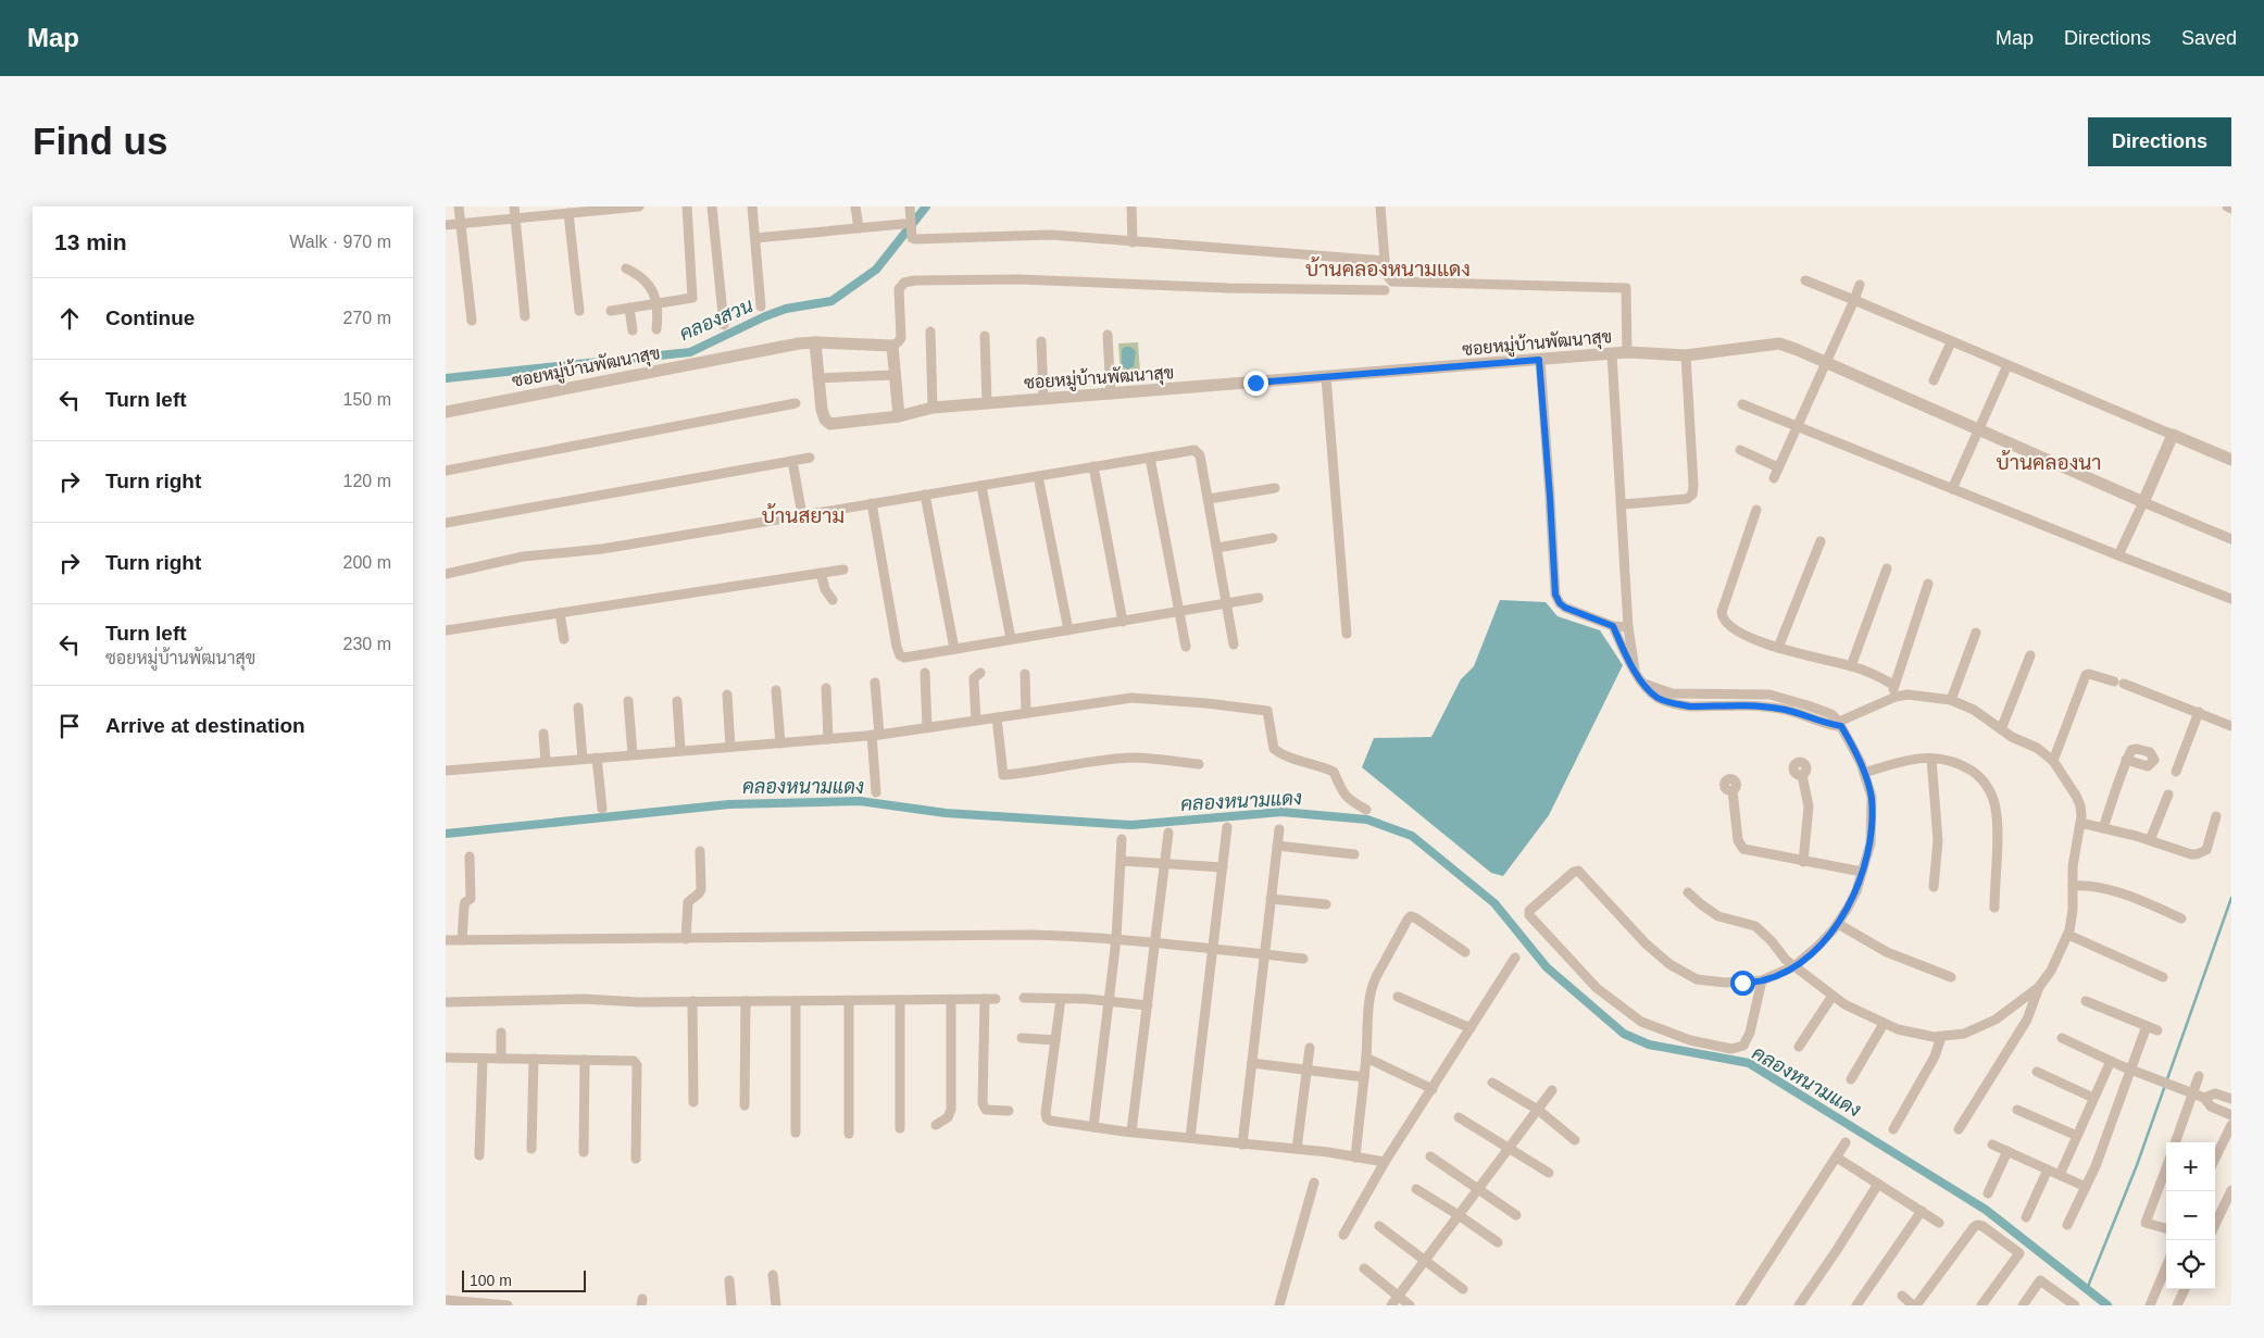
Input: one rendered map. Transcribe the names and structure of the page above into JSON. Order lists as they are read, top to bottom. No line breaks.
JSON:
{"streets":{"street":["ซอยหมู่บ้านพัฒนาสุข"]},"districts":["บ้านคลองหนามแดง","บ้านคลองนา","บ้านสยาม"],"water":["คลองสวน","คลองหนามแดง"],"scale_bar":"100 m","page":{"header":"Map","nav":["Map","Directions","Saved"],"buttons":"Directions","title":"Find us","heading":["13 min","Walk · 970 m"],"list":[["Continue","270 m"],["Turn left","150 m"],["Turn right","120 m"],["Turn right","200 m"],["Turn left","ซอยหมู่บ้านพัฒนาสุข","230 m"],"Arrive at destination"],"map_buttons":["+","−"],"scale":"100 m"}}
